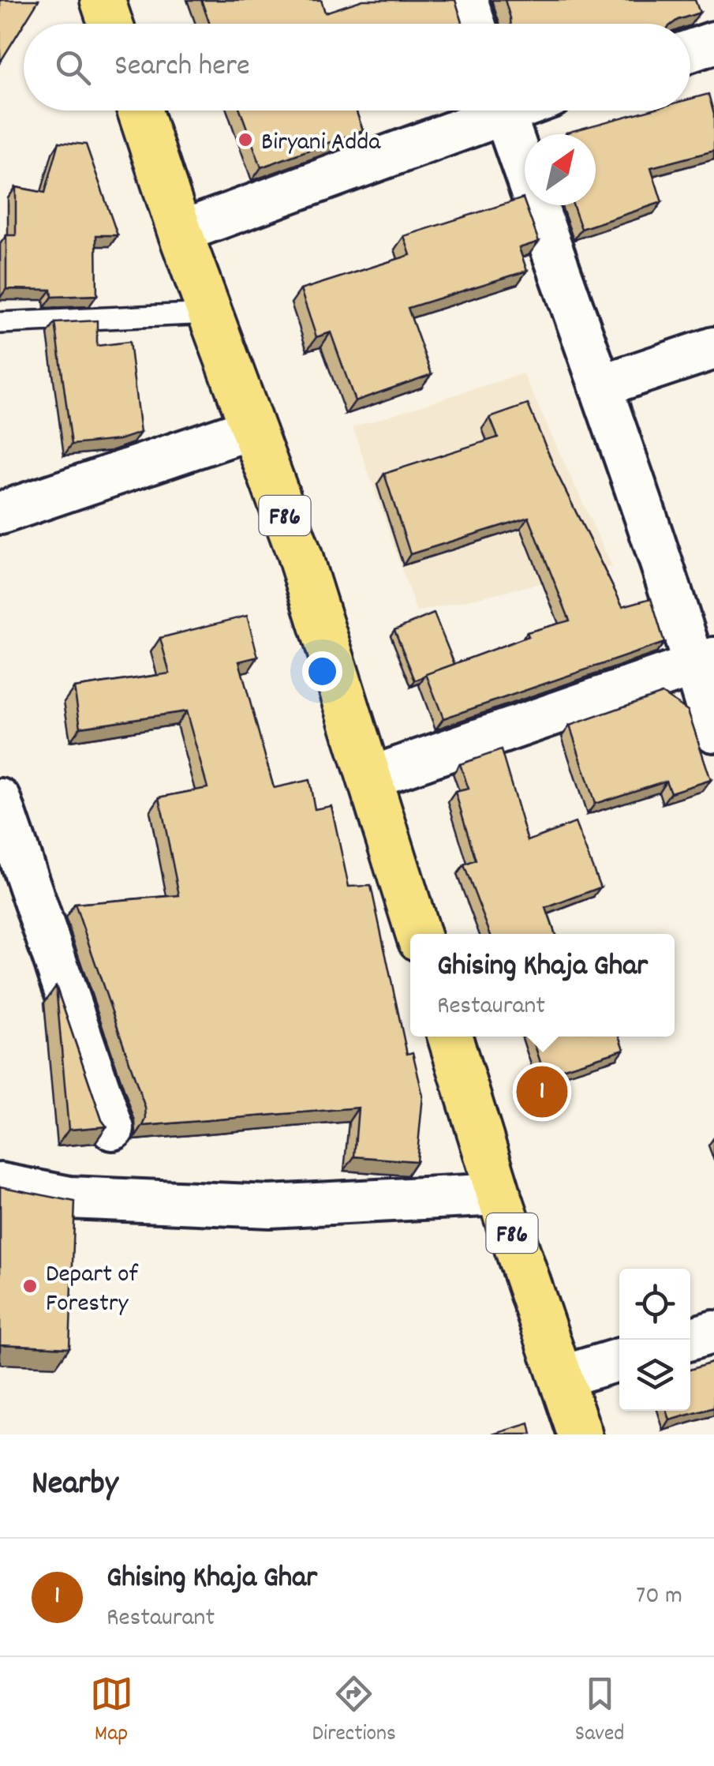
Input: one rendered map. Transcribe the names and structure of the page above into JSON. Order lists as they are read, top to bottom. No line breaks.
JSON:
{"streets":{"main road":["F86"]},"places":["Biryani Adda","Depart of Forestry"],"north":"top right","page":{"search":"Search here","popup":["Ghising Khaja Ghar","Restaurant"],"pins":"1","heading":"Nearby","list":[{"mark":"1","name":"Ghising Khaja Ghar","note":"Restaurant","value":"70 m"}],"nav":["Map","Directions","Saved"]}}
